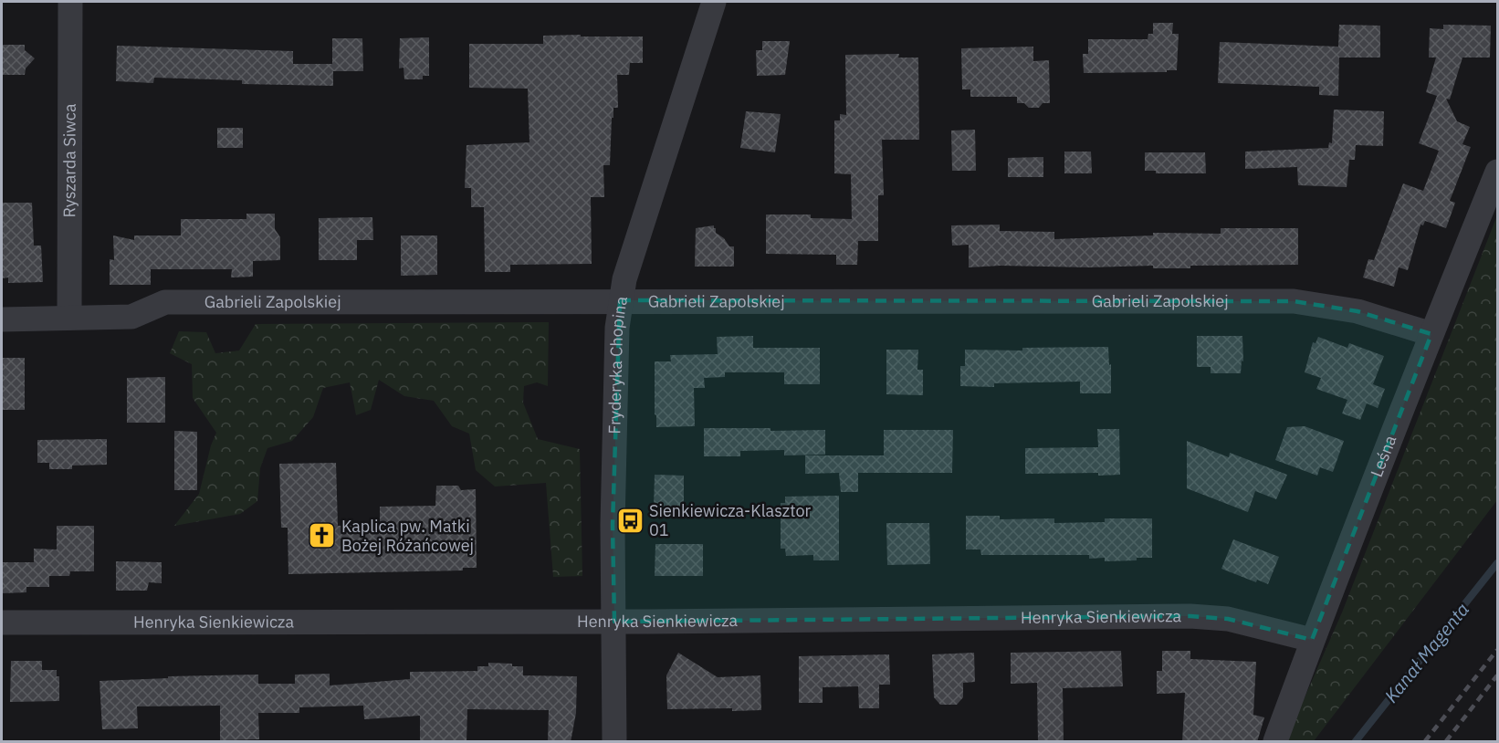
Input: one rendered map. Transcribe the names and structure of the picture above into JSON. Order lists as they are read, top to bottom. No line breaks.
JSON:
{"streets":{"street":["Ryszarda Siwca","Gabrieli Zapolskiej","Fryderyka Chopina","Leśna","Henryka Sienkiewicza"]},"crossings":[["Ryszarda Siwca","Gabrieli Zapolskiej"],["Gabrieli Zapolskiej","Fryderyka Chopina"],["Gabrieli Zapolskiej","Leśna"],["Fryderyka Chopina","Henryka Sienkiewicza"],["Leśna","Henryka Sienkiewicza"]],"water":["Kanał Magenta"],"places":{"bus stop":["Sienkiewicza-Klasztor 01"],"church":["Kaplica pw. Matki Bożej Różańcowej"]}}
